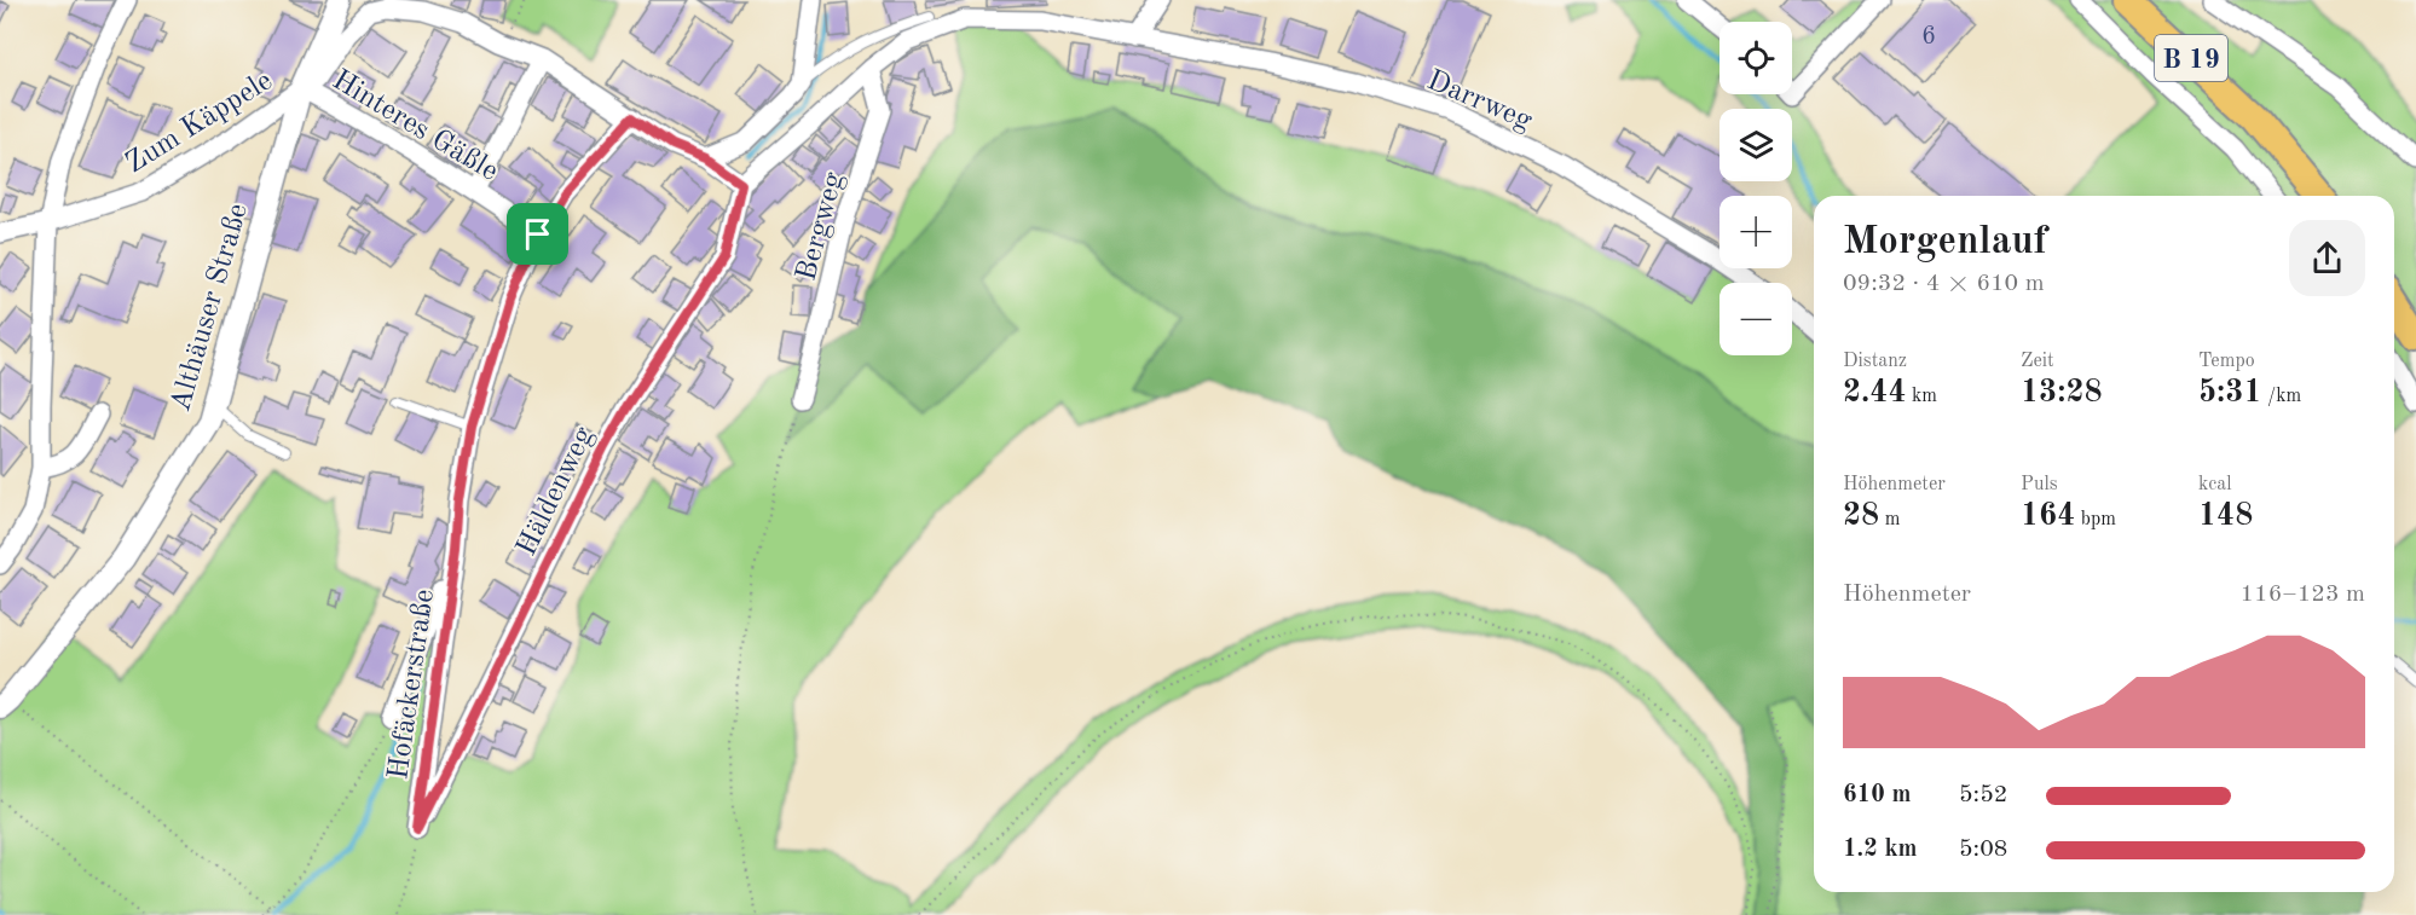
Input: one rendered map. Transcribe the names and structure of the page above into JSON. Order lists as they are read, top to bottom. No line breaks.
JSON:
{"streets":{"main road":["B 19"],"street":["Darrweg","Zum Käppele","Hinteres Gäßle","Bergweg","Althäuser Straße","Häldenweg","Hofäckerstraße"]},"crossings":[["Darrweg","Bergweg"],["Darrweg","Häldenweg"],["Zum Käppele","Hinteres Gäßle"],["Zum Käppele","Althäuser Straße"],["Hinteres Gäßle","Althäuser Straße"],["Hinteres Gäßle","Hofäckerstraße"],["Häldenweg","Hofäckerstraße"]],"house_numbers":["6"],"page":{"map_buttons":["+","−"],"heading":["Morgenlauf","09:32 · 4 × 610 m"],"stats":[["Distanz","2.44 km"],["Zeit","13:28"],["Tempo","5:31 /km"],["Höhenmeter","28 m"],["Puls","164 bpm"],["kcal","148"]],"chart":["Höhenmeter","116–123 m"],"list":[{"name":"610 m","note":"5:52"},{"name":"1.2 km","note":"5:08"}]}}
